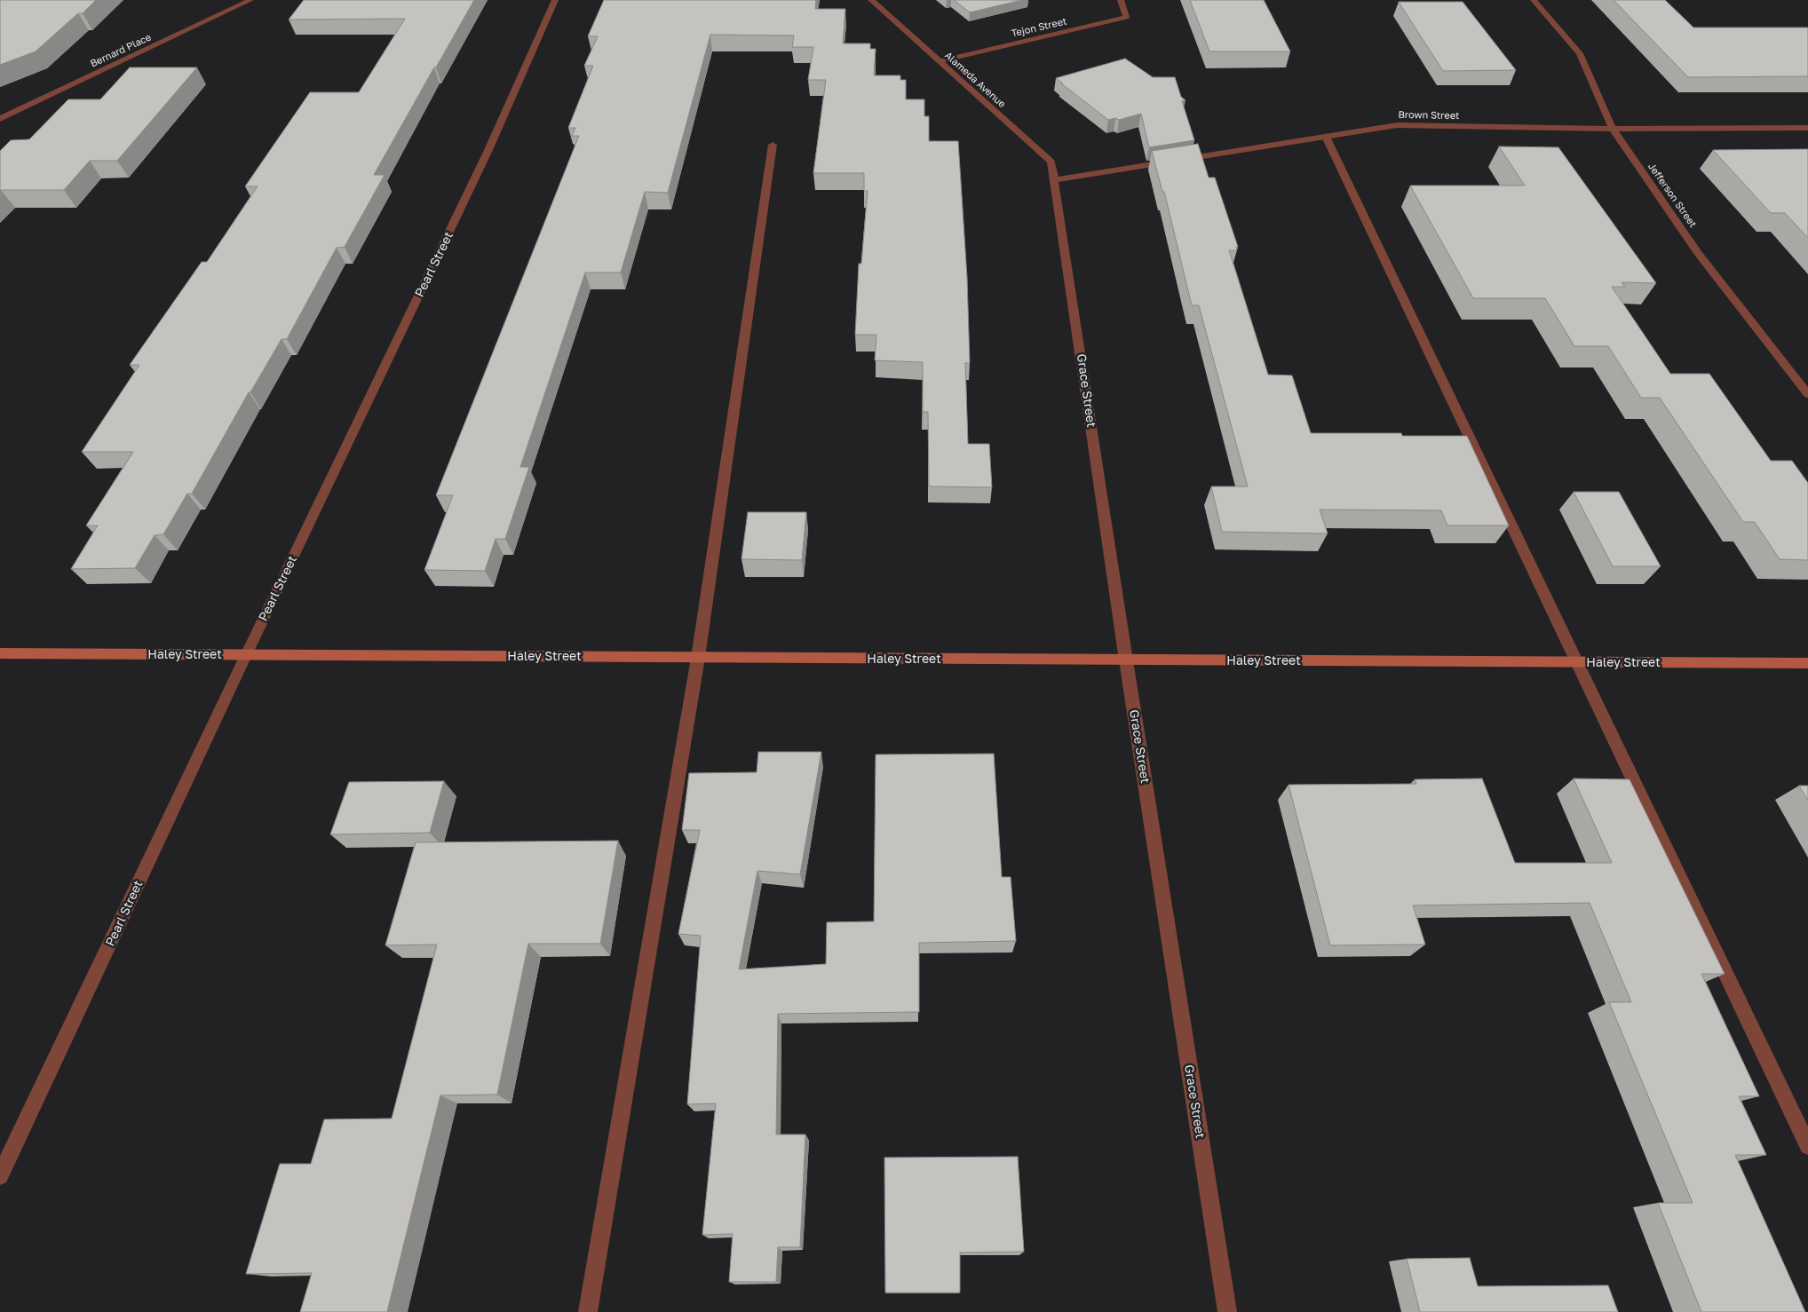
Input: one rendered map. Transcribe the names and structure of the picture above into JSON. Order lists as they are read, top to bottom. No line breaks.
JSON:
{"streets":{"main road":["Haley Street"],"street":["Tejon Street","Bernard Place","Alameda Avenue","Brown Street","Jefferson Street","Pearl Street","Grace Street"]},"crossings":[["Tejon Street","Alameda Avenue"],["Alameda Avenue","Brown Street"],["Alameda Avenue","Grace Street"],["Brown Street","Jefferson Street"],["Brown Street","Grace Street"],["Pearl Street","Haley Street"],["Grace Street","Haley Street"]]}
